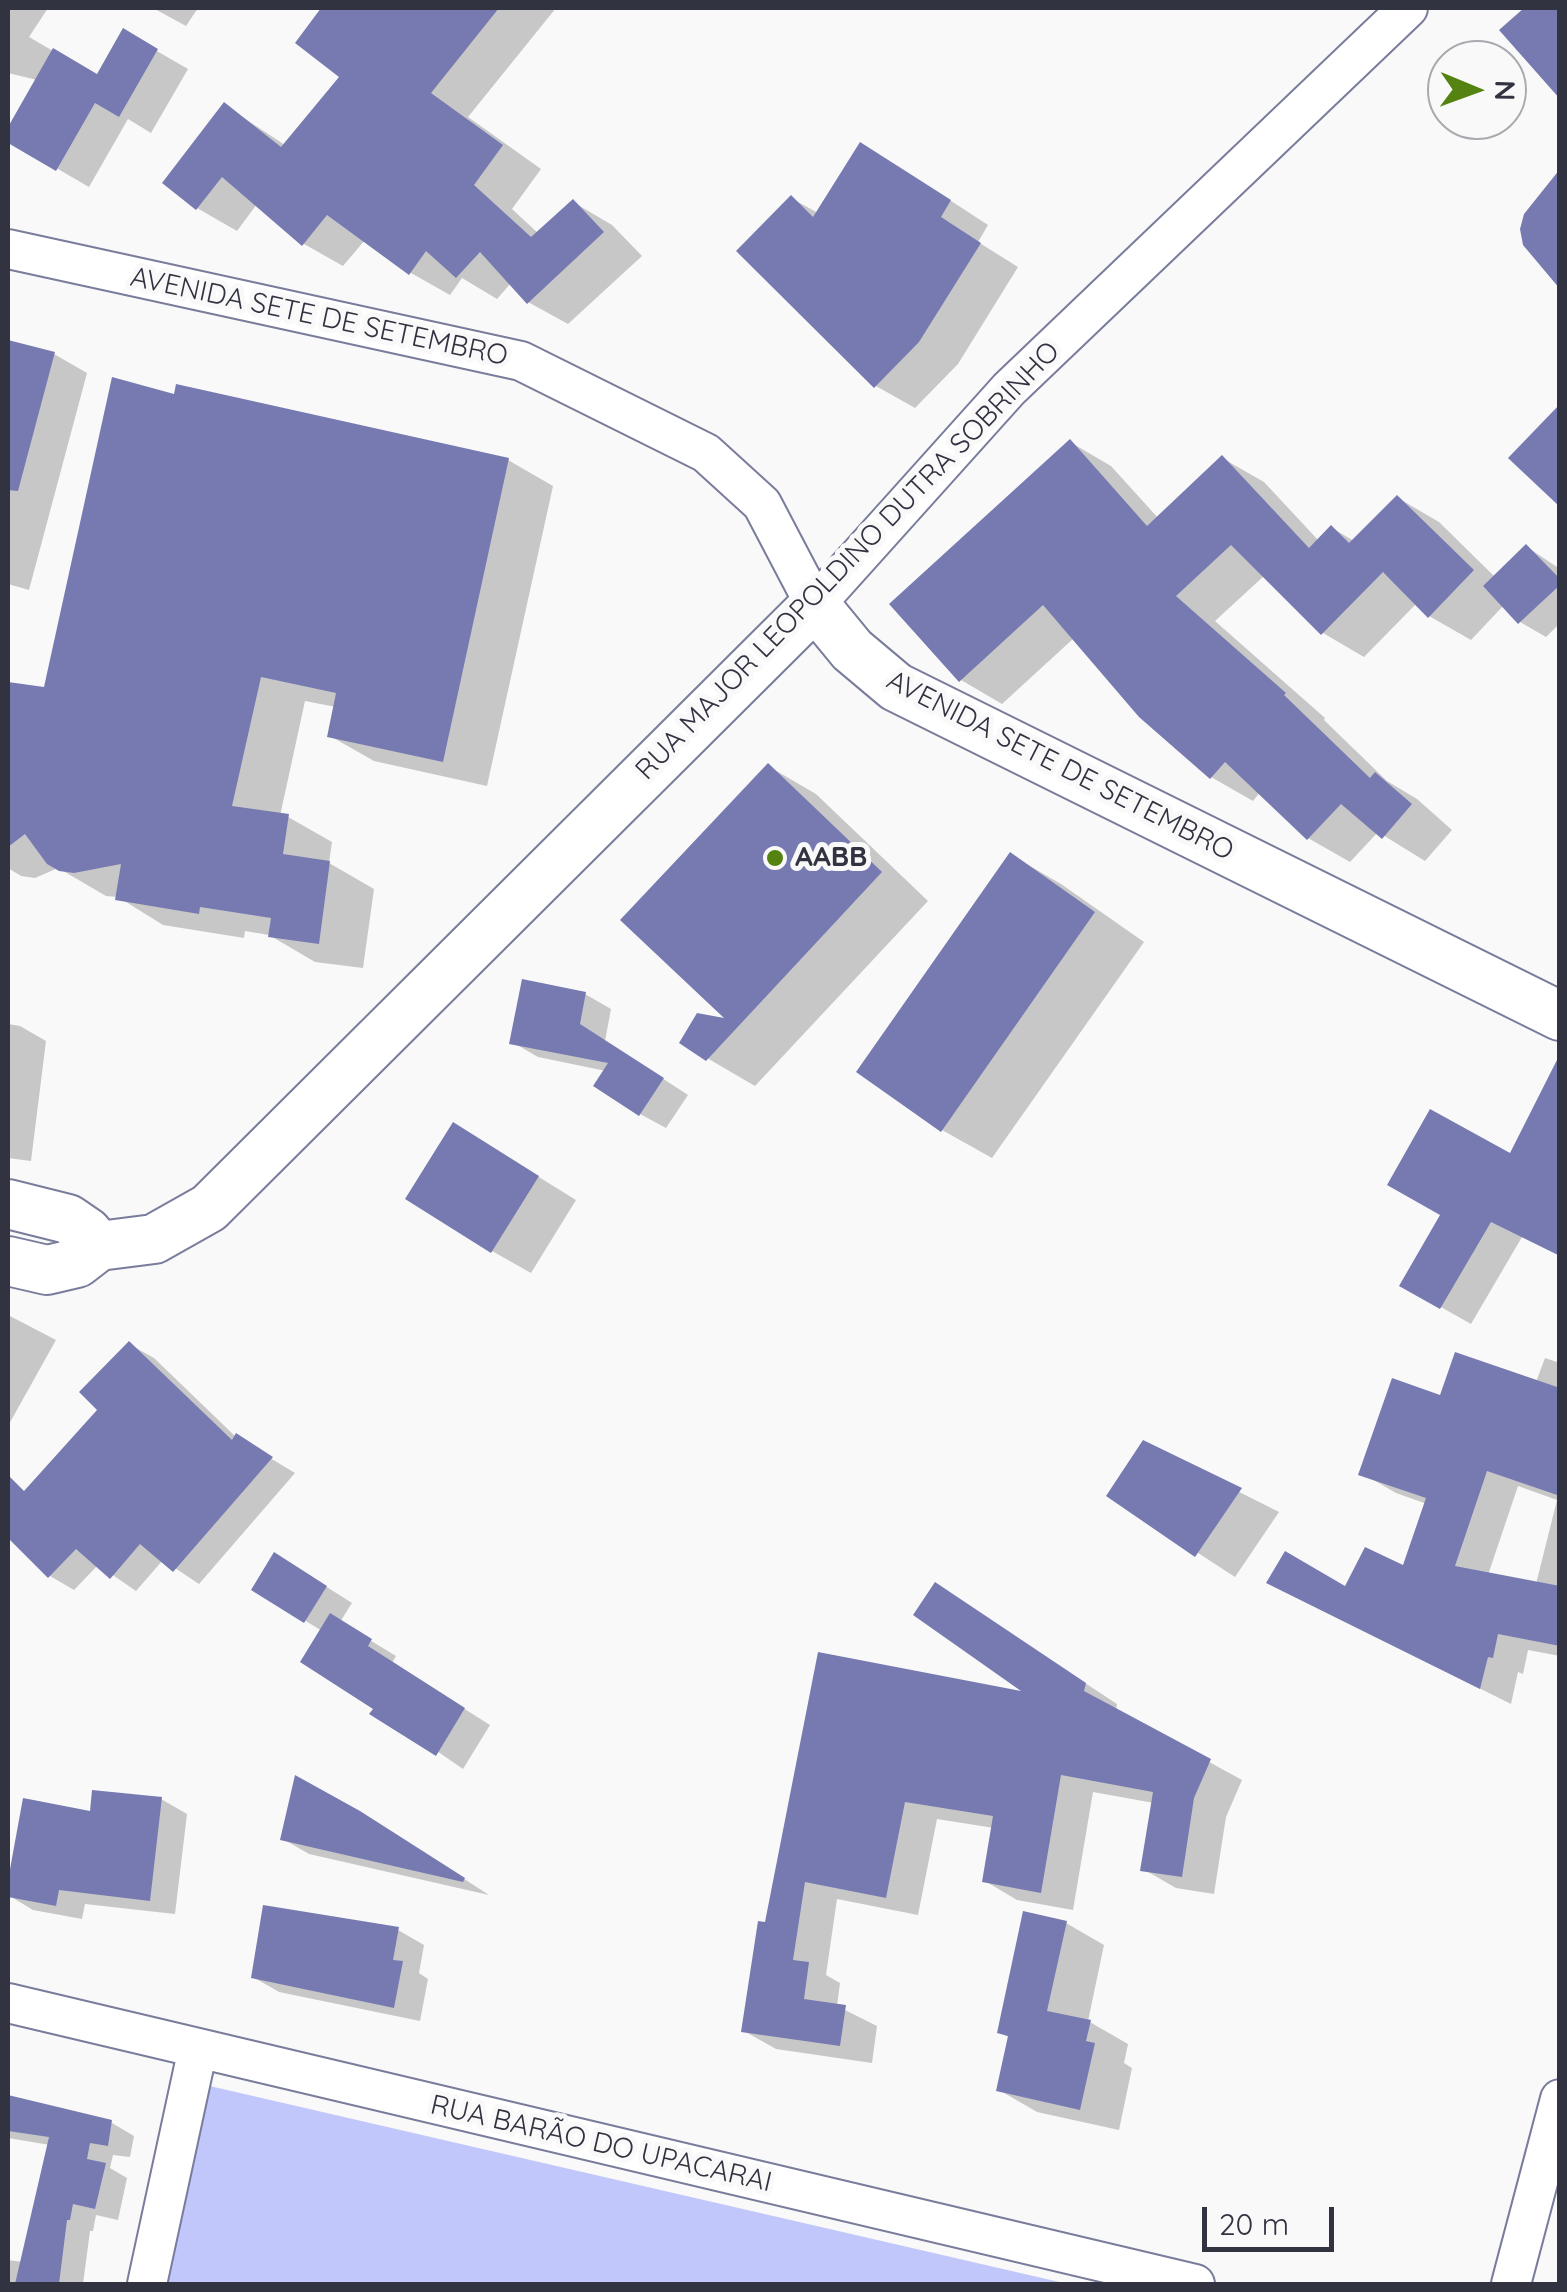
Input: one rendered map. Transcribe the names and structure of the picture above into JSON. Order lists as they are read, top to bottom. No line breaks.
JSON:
{"streets":{"street":["AVENIDA SETE DE SETEMBRO","RUA MAJOR LEOPOLDINO DUTRA SOBRINHO","RUA BARÃO DO UPACARAI"]},"crossings":[["AVENIDA SETE DE SETEMBRO","RUA MAJOR LEOPOLDINO DUTRA SOBRINHO"]],"places":["AABB"],"scale_bar":"20 m","north":"right"}
